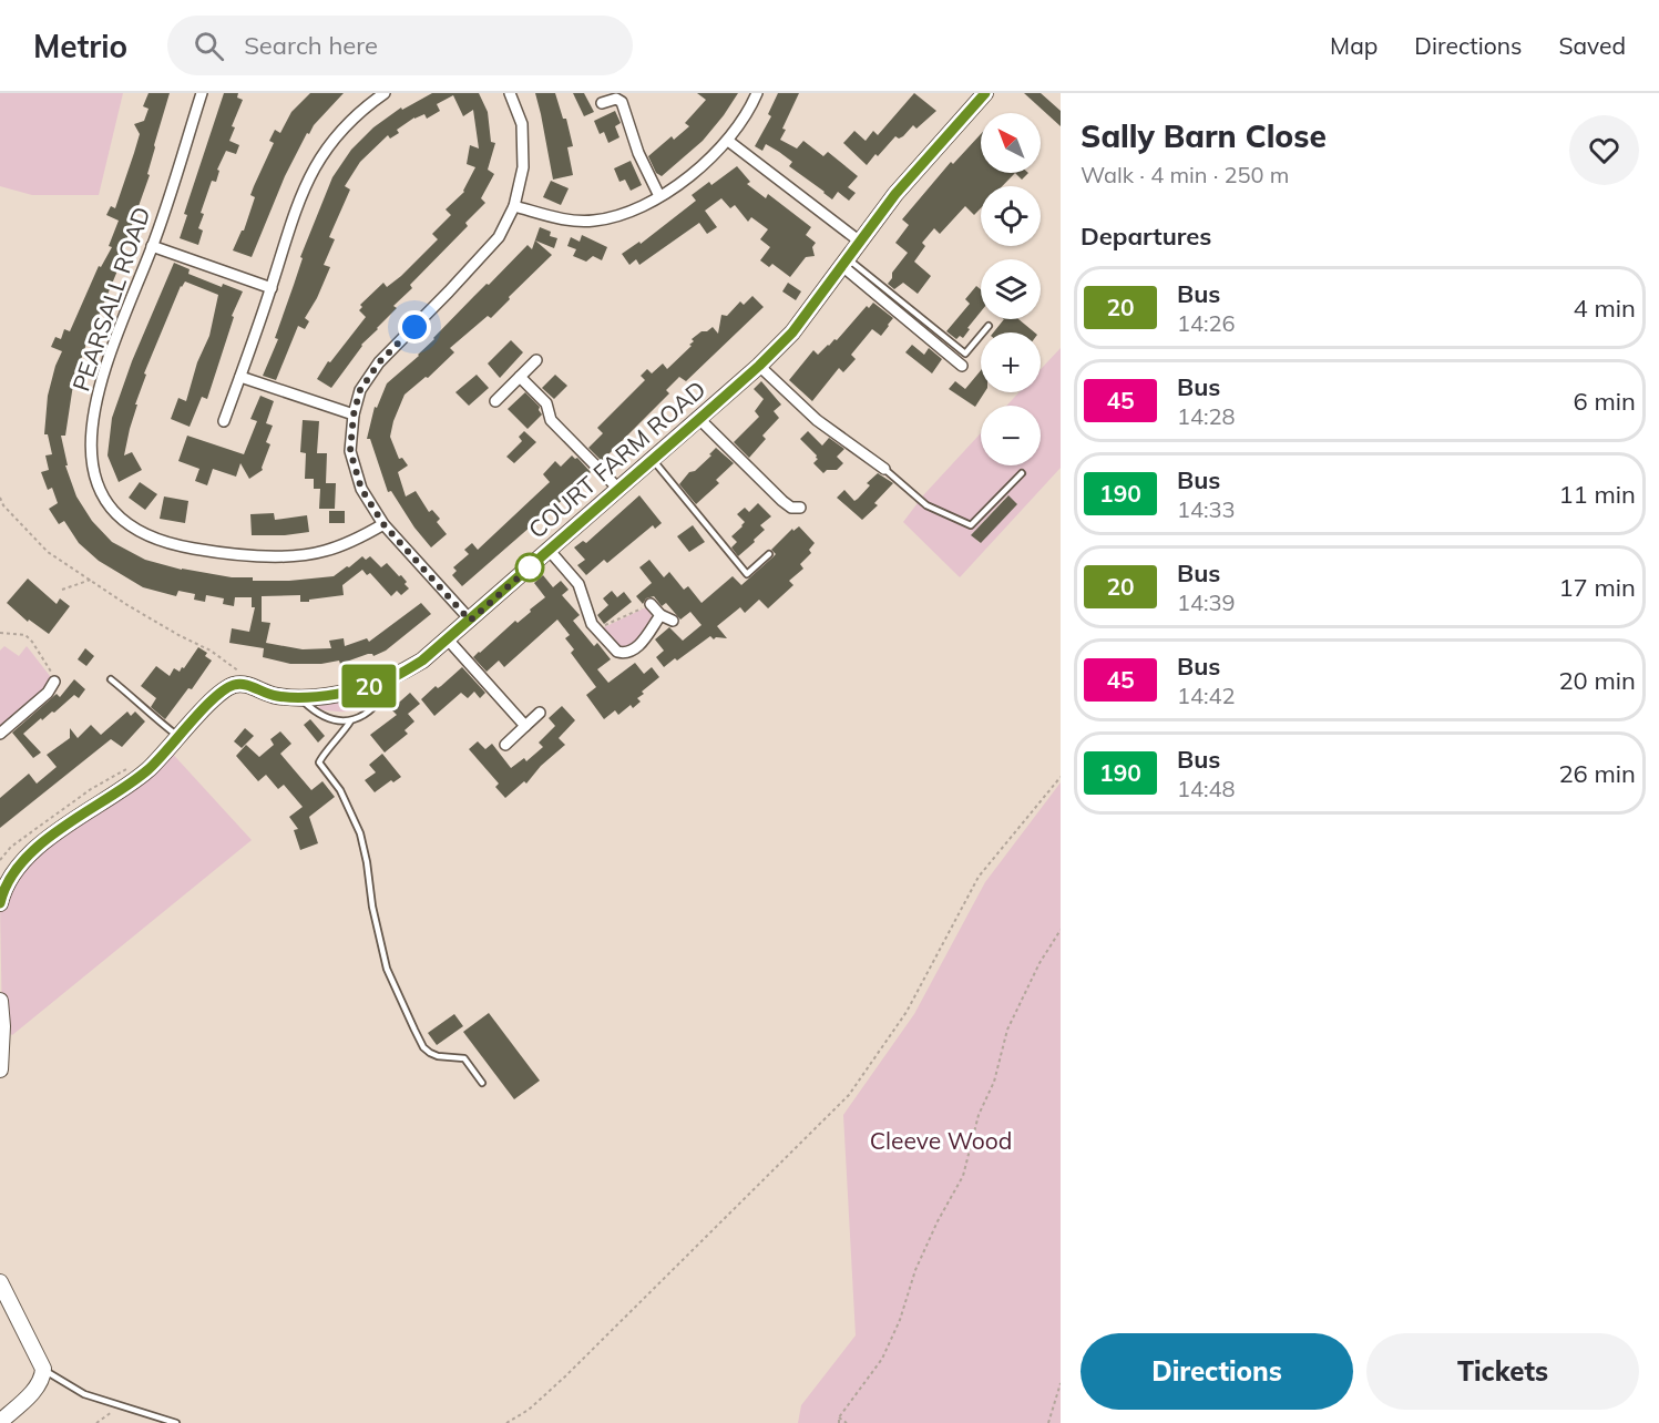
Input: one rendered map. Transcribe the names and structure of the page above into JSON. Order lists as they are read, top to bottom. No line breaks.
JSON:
{"streets":{"street":["PEARSALL ROAD","COURT FARM ROAD"]},"parks":["Cleeve Wood"],"lines":["bus line 20"],"north":"top left","page":{"header":"Metrio","search":"Search here","nav":["Map","Directions","Saved"],"on_map":"20","heading":[["Sally Barn Close","Walk · 4 min · 250 m"],"Departures"],"map_buttons":["+","−"],"list":[{"mark":"20","name":"Bus","note":"14:26","value":"4 min"},{"mark":"45","name":"Bus","note":"14:28","value":"6 min"},{"mark":"190","name":"Bus","note":"14:33","value":"11 min"},{"mark":"20","name":"Bus","note":"14:39","value":"17 min"},{"mark":"45","name":"Bus","note":"14:42","value":"20 min"},{"mark":"190","name":"Bus","note":"14:48","value":"26 min"}],"buttons":["Directions","Tickets"]}}
